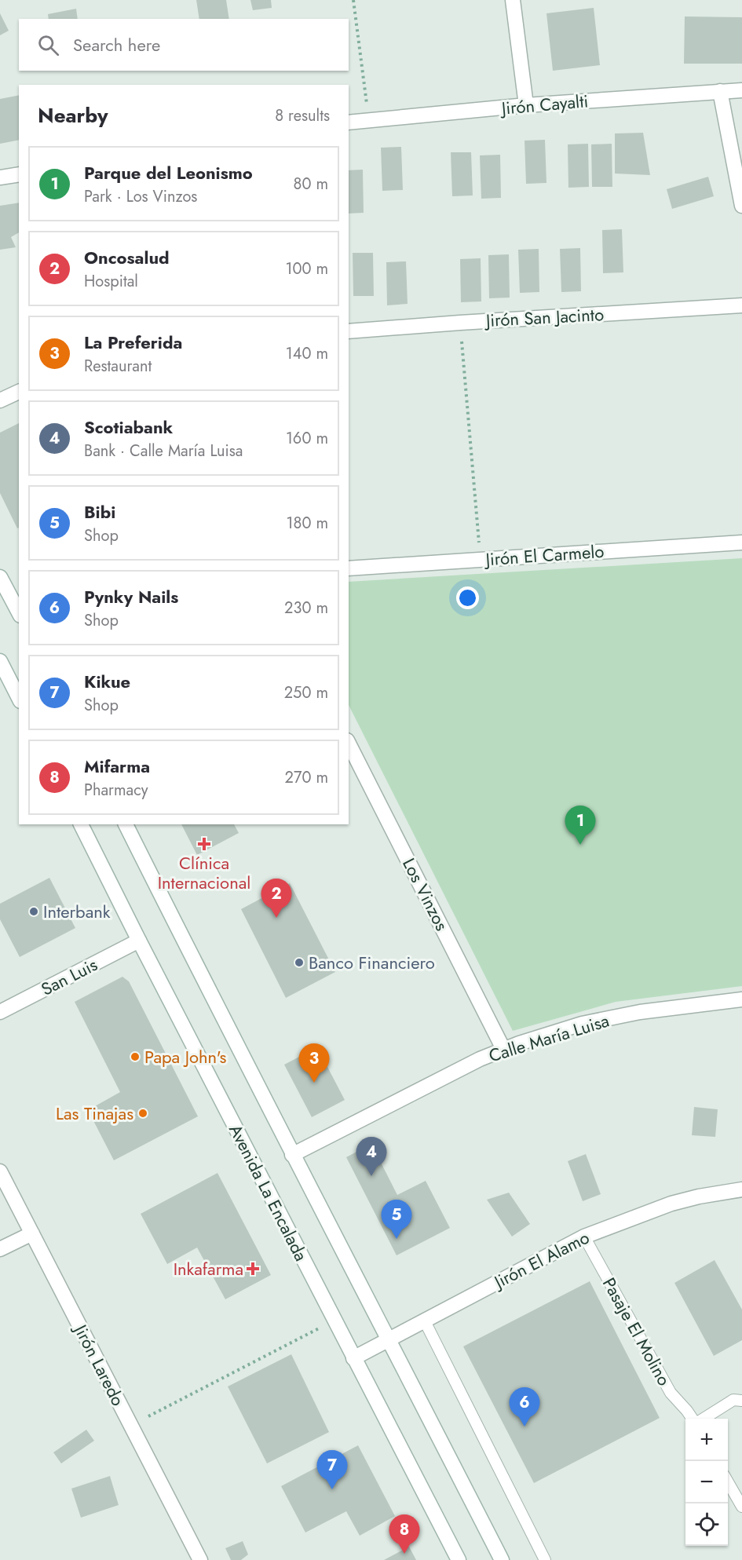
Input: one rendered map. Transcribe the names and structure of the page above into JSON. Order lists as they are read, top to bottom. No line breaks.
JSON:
{"streets":{"street":["Jirón Cayalti","Jirón San Jacinto","Jirón El Carmelo","Los Vinzos","San Luis","Calle María Luisa","Avenida La Encalada","Jirón El Alamo","Jirón Laredo"],"lane":["Pasaje El Molino"]},"crossings":[["Los Vinzos","Calle María Luisa"],["San Luis","Avenida La Encalada"],["Avenida La Encalada","Jirón El Alamo"],["Jirón El Alamo","Pasaje El Molino"]],"places":{"health":["Clínica Internacional","Inkafarma"],"other":["Interbank","Banco Financiero","Papa John's","Las Tinajas"]},"page":{"search":"Search here","heading":["Nearby","8 results"],"list":[{"mark":"1","name":"Parque del Leonismo","note":"Park · Los Vinzos","value":"80 m"},{"mark":"2","name":"Oncosalud","note":"Hospital","value":"100 m"},{"mark":"3","name":"La Preferida","note":"Restaurant","value":"140 m"},{"mark":"4","name":"Scotiabank","note":"Bank · Calle María Luisa","value":"160 m"},{"mark":"5","name":"Bibi","note":"Shop","value":"180 m"},{"mark":"6","name":"Pynky Nails","note":"Shop","value":"230 m"},{"mark":"7","name":"Kikue","note":"Shop","value":"250 m"},{"mark":"8","name":"Mifarma","note":"Pharmacy","value":"270 m"}],"pins":["1","2","3","4","5","6","7","8"],"map_buttons":["+","−"]}}
